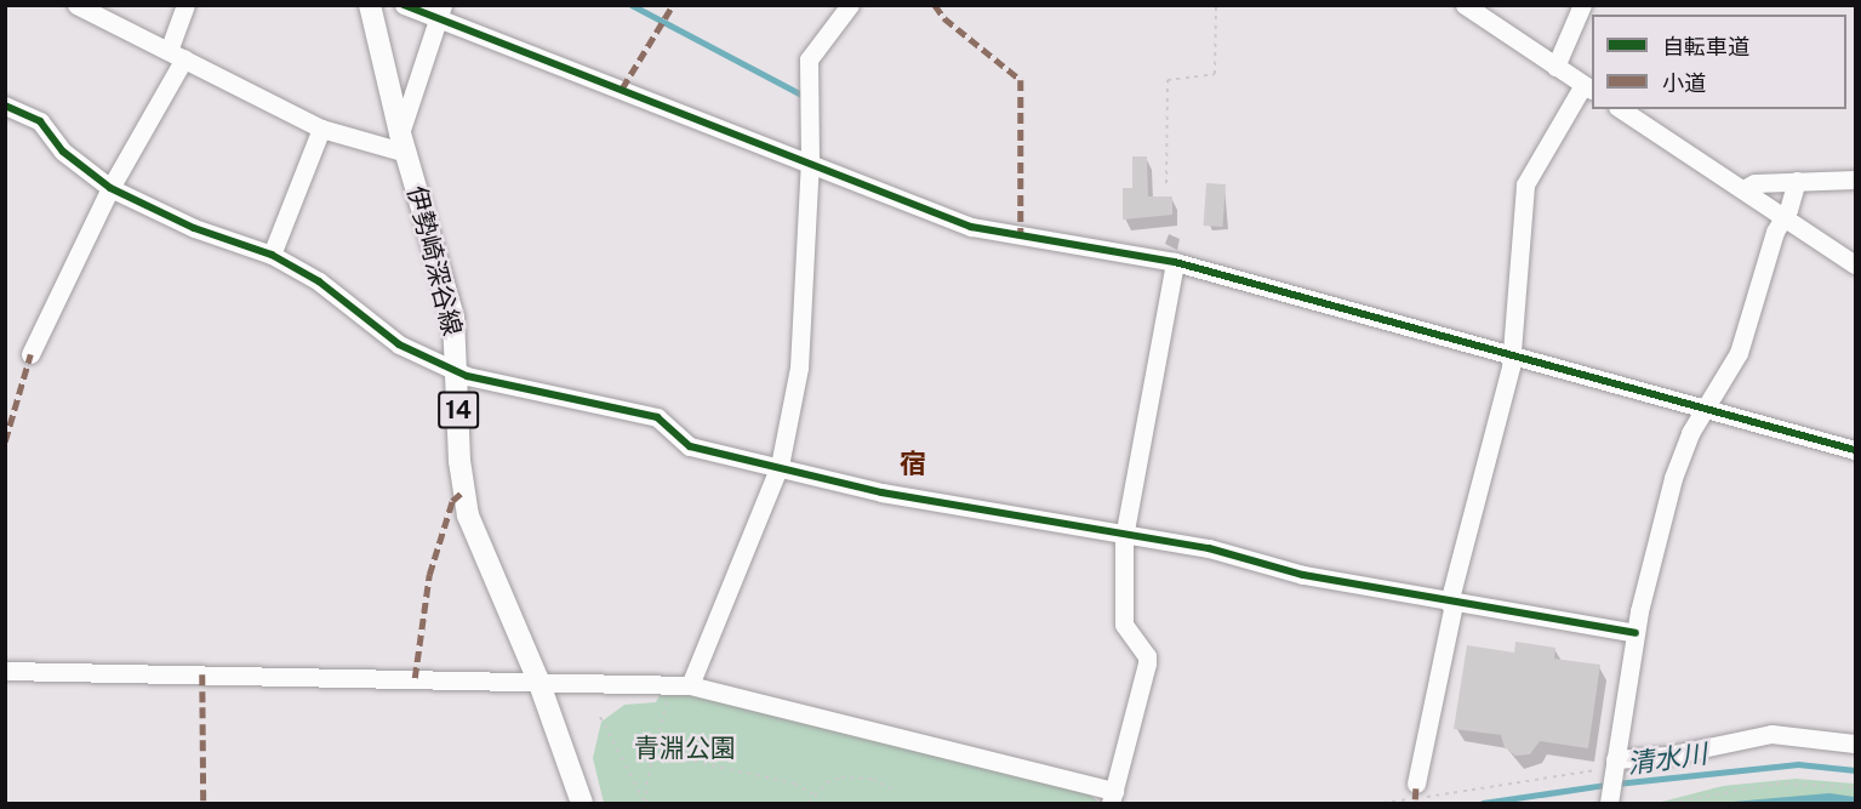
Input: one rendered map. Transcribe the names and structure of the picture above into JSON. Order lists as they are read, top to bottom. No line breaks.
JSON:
{"streets":{"main road":["伊勢崎深谷線","14"]},"districts":["宿"],"water":["清水川"],"parks":["青淵公園"],"legend":["自転車道","小道"]}
